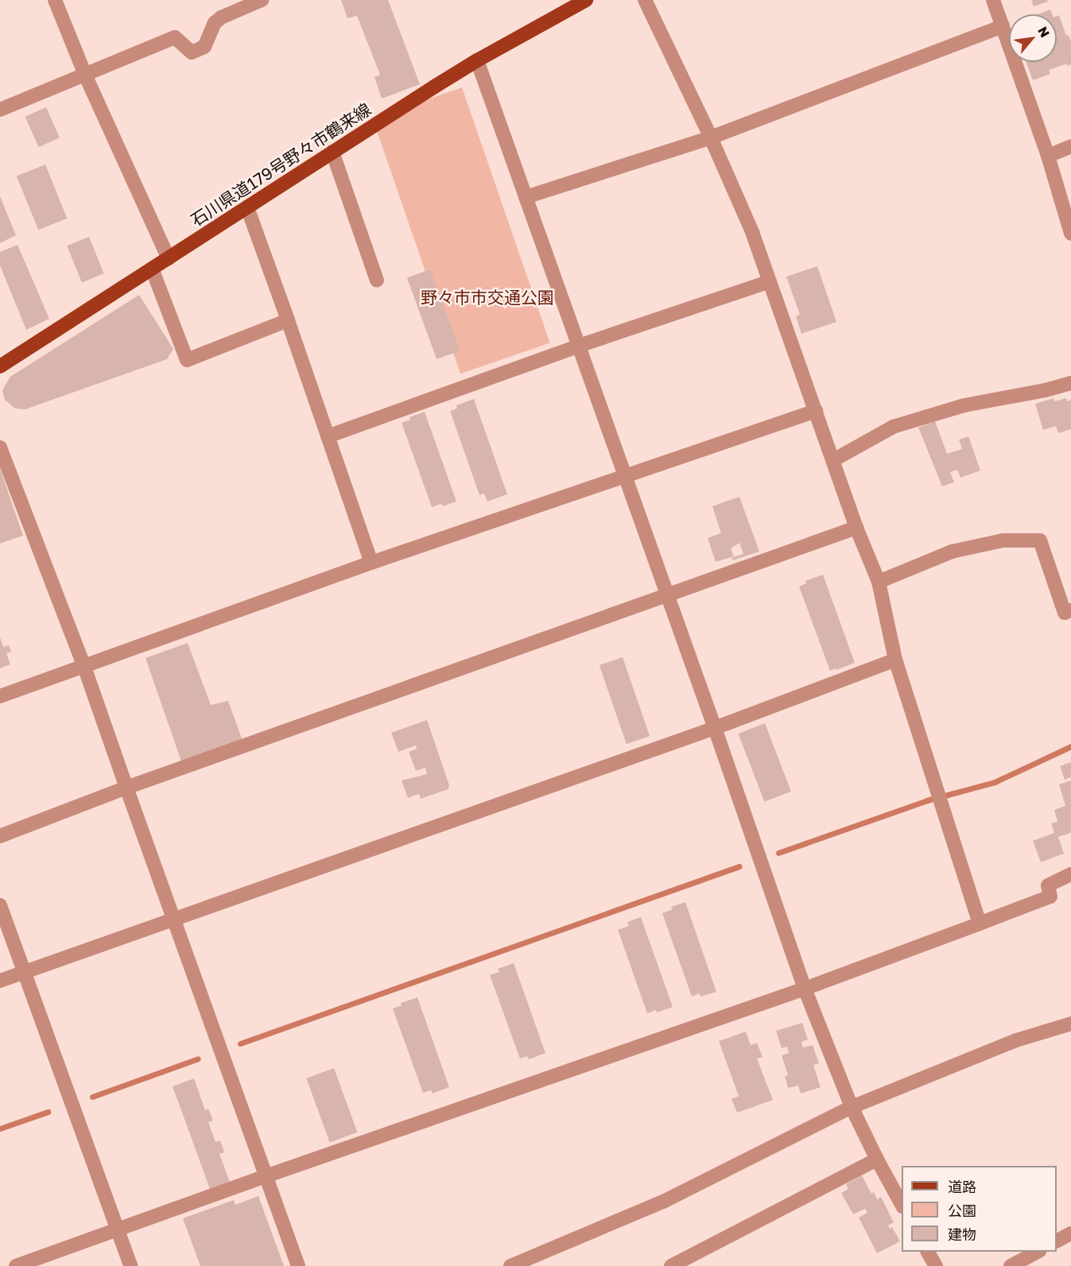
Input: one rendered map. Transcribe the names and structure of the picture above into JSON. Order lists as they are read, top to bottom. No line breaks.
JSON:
{"streets":{"main road":["石川県道179号野々市鶴来線"]},"parks":["野々市市交通公園"],"legend":["道路","公園","建物"],"north":"top right"}
